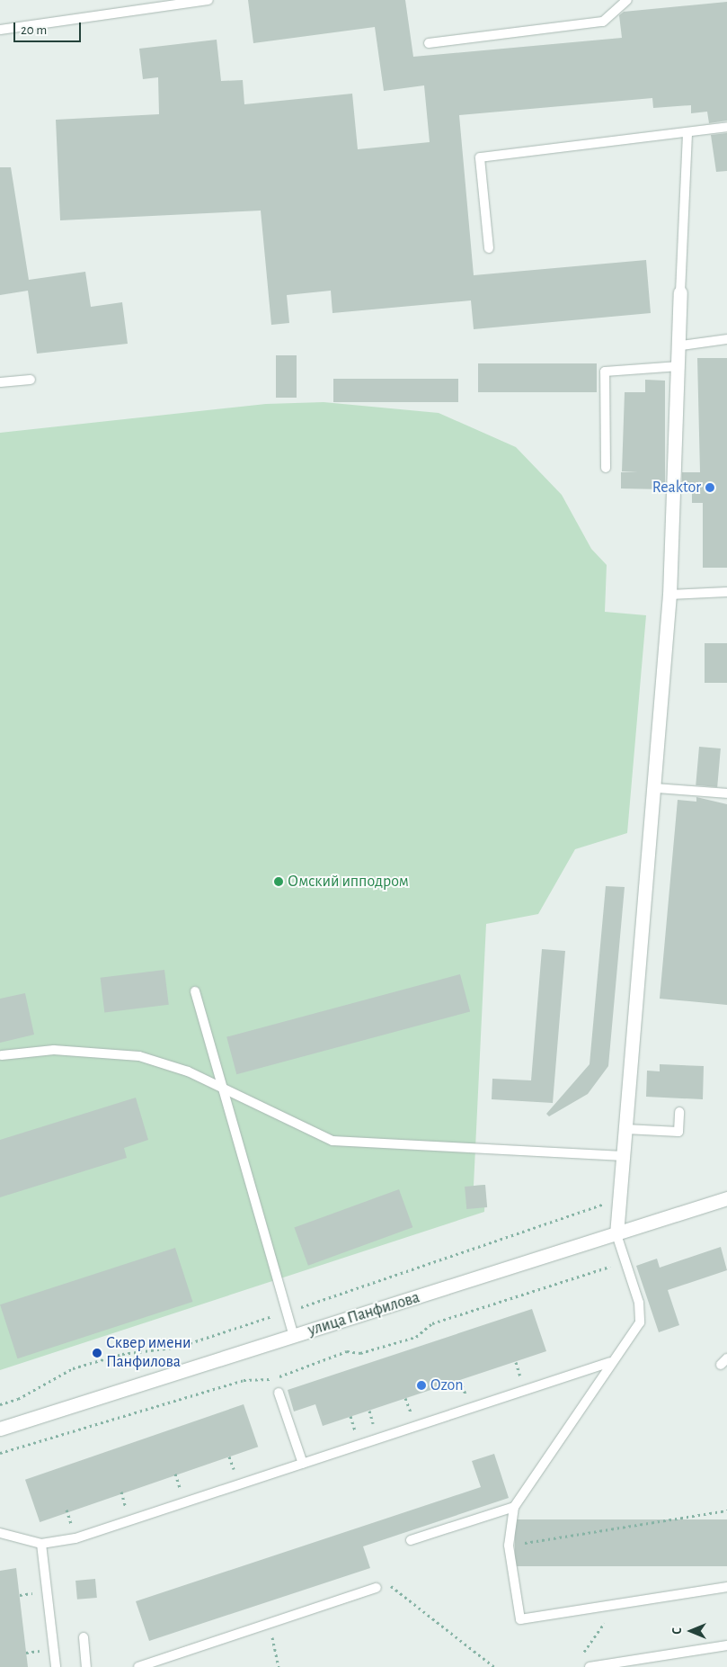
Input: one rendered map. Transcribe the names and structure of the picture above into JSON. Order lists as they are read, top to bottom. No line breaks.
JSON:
{"streets":{"street":["улица Панфилова"]},"places":["Reaktor","Омский ипподром","Сквер имени Панфилова","Ozon"],"scale_bar":"20 m","north":"left"}
